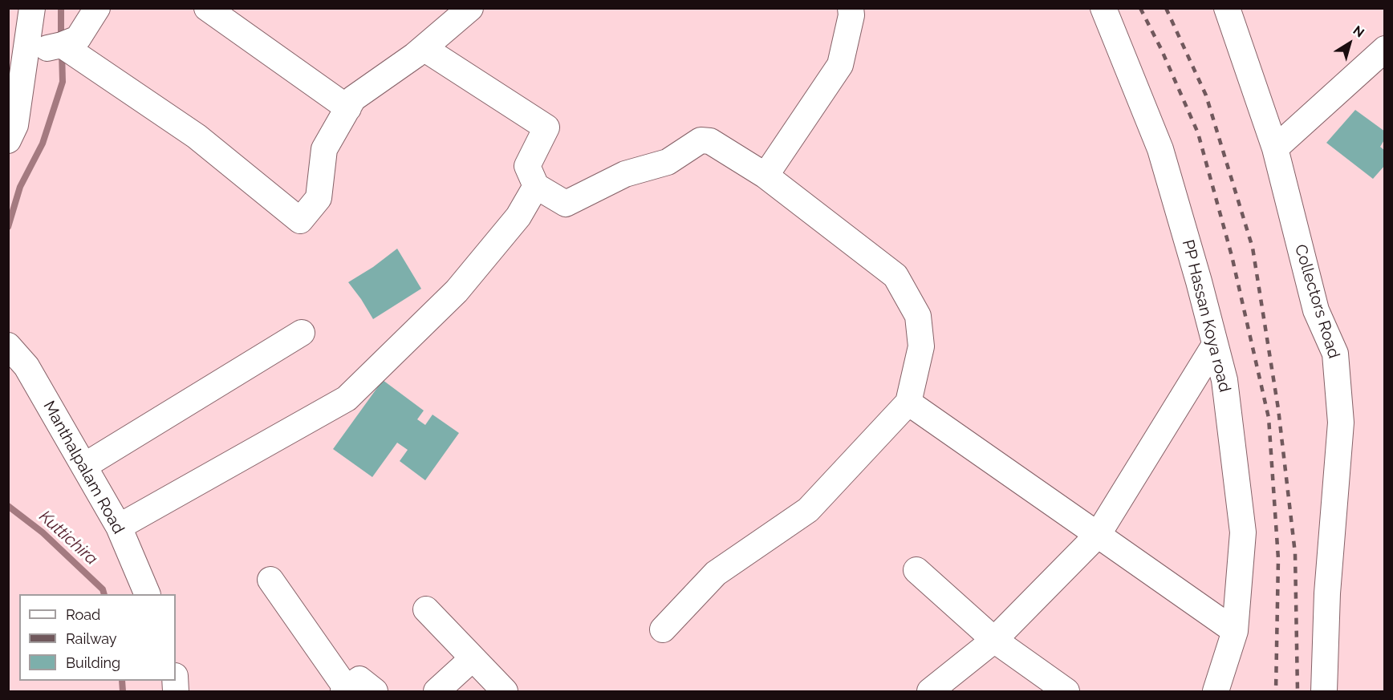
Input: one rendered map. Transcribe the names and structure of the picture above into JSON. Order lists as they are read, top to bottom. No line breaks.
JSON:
{"streets":{"street":["Collectors Road","PP Hassan Koya road","Manthalpalam Road"]},"water":["Kuttichira"],"legend":["Road","Railway","Building"],"north":"top right"}
